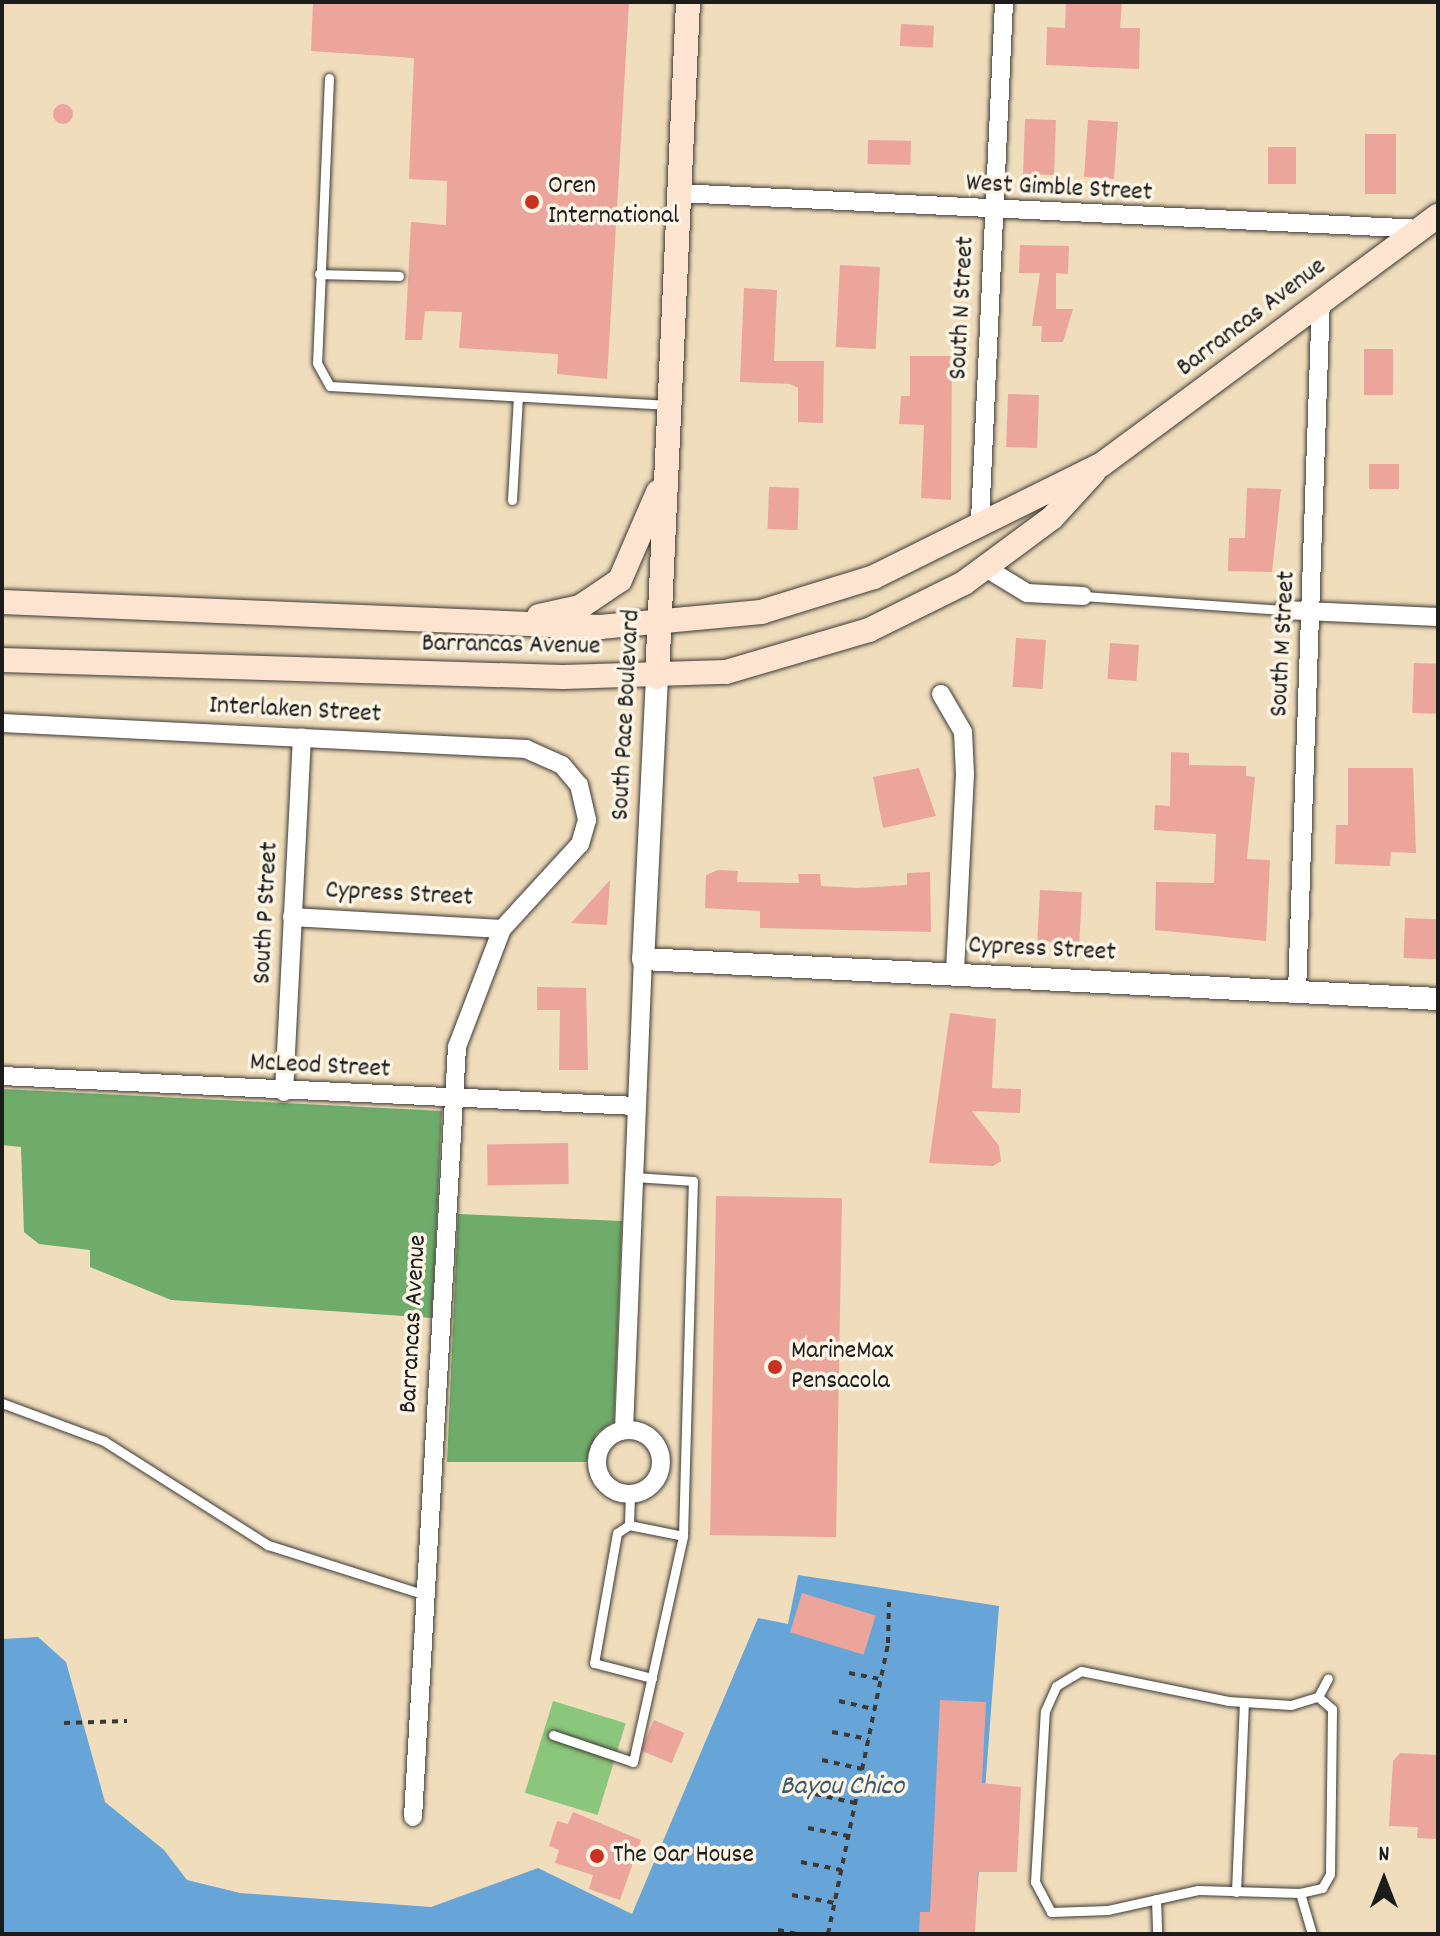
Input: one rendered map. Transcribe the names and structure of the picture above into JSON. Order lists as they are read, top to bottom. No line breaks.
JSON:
{"streets":{"main road":["Barrancas Avenue","South Pace Boulevard"],"street":["West Gimble Street","South N Street","South M Street","Interlaken Street","Cypress Street","South P Street","McLeod Street"]},"crossings":[["West Gimble Street","South N Street"],["West Gimble Street","Barrancas Avenue"],["West Gimble Street","South Pace Boulevard"],["South N Street","Barrancas Avenue"],["Barrancas Avenue","South M Street"],["Barrancas Avenue","Interlaken Street"],["Barrancas Avenue","South Pace Boulevard"],["Barrancas Avenue","Cypress Street"],["Barrancas Avenue","McLeod Street"],["South M Street","Cypress Street"],["Interlaken Street","South P Street"],["South Pace Boulevard","Cypress Street"],["South Pace Boulevard","McLeod Street"],["Cypress Street","South P Street"],["South P Street","McLeod Street"]],"water":["Bayou Chico"],"places":["Oren International","MarineMax Pensacola","The Oar House"],"north":"top"}
